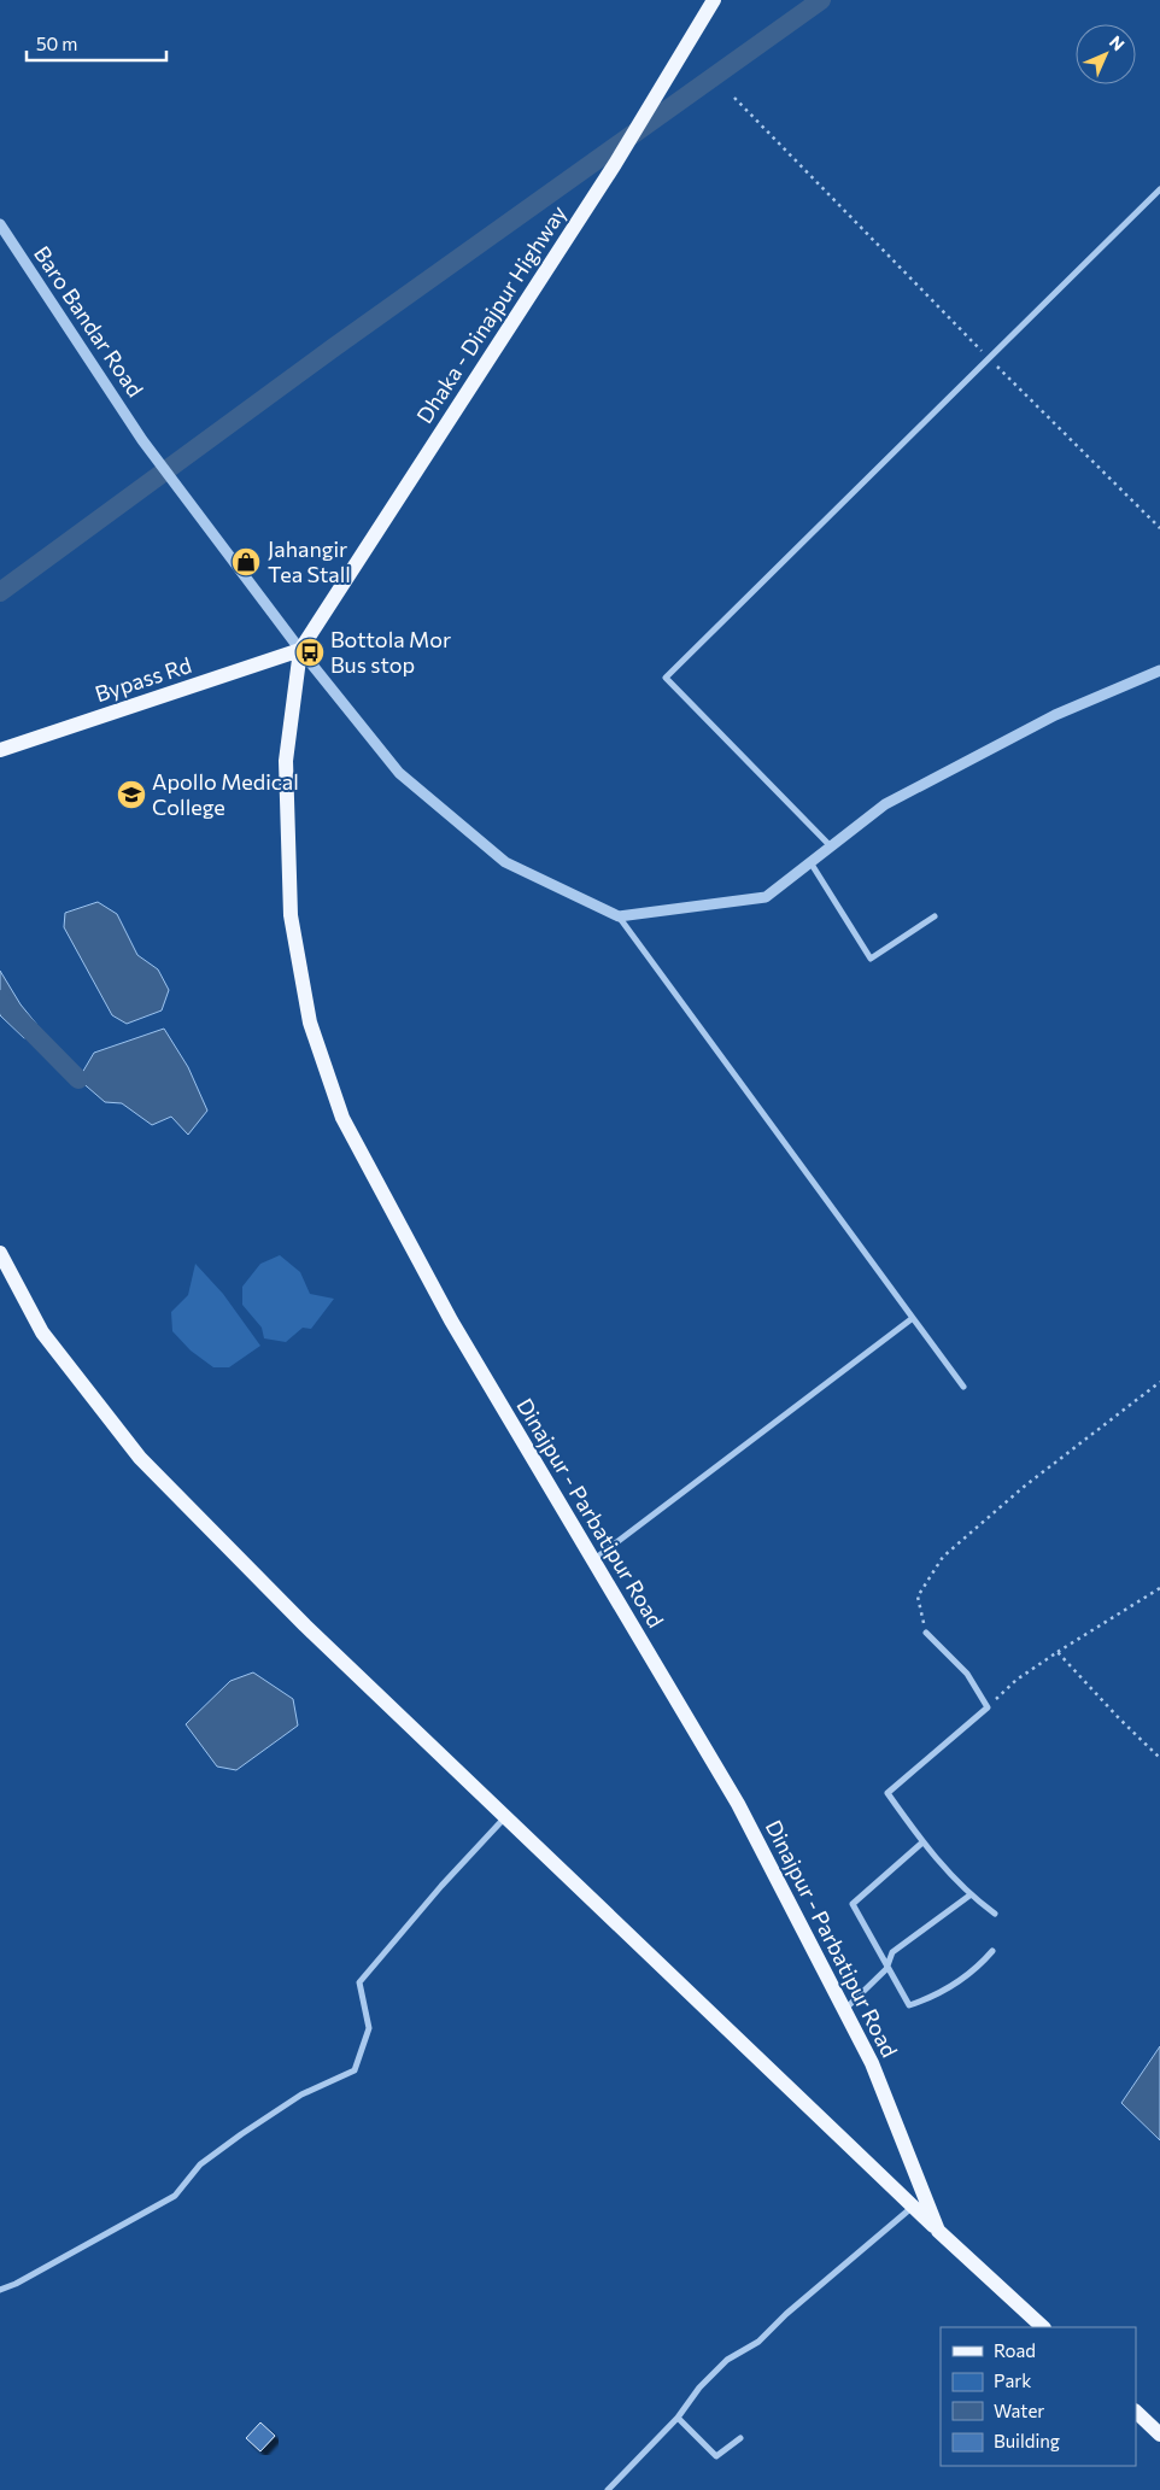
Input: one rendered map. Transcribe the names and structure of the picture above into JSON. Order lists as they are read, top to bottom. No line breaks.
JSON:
{"streets":{"main road":["Dhaka - Dinajpur Highway","Bypass Rd","Dinajpur - Parbatipur Road"],"street":["Baro Bandar Road"]},"crossings":[["Dhaka - Dinajpur Highway","Baro Bandar Road"],["Dhaka - Dinajpur Highway","Bypass Rd"],["Dhaka - Dinajpur Highway","Dinajpur - Parbatipur Road"],["Baro Bandar Road","Bypass Rd"],["Baro Bandar Road","Dinajpur - Parbatipur Road"],["Bypass Rd","Dinajpur - Parbatipur Road"]],"places":{"shop":["Jahangir Tea Stall"],"bus stop":["Bottola Mor Bus stop"],"school or university":["Apollo Medical College"]},"legend":["Road","Park","Water","Building"],"scale_bar":"50 m","north":"top right"}
